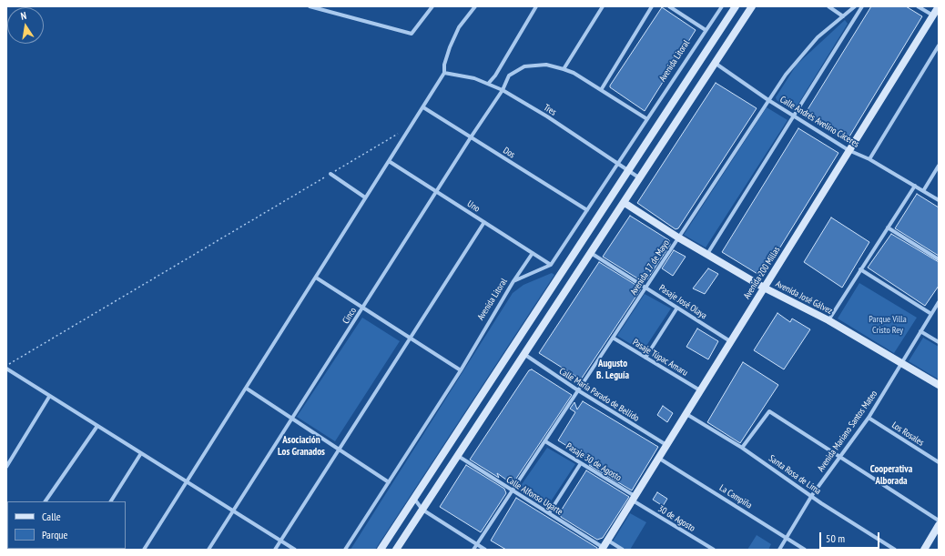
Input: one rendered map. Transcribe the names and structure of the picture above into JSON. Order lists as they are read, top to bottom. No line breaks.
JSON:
{"streets":{"main road":["Avenida 200 Millas","Avenida José Gálvez"],"street":["Avenida Litoral","Tres","Calle Andrés Avelino Cáceres","Dos","Uno","Avenida 17 de Mayo","Pasaje José Olaya","Cinco","Pasaje Túpac Amaru","Calle María Parado de Bellido","Avenida Mariano Santos Mateo","Los Rosales","Pasaje 30 de Agosto","Santa Rosa de Lima","Calle Alfonso Ugarte","La Campiña","30 de Agosto"]},"crossings":[["Avenida Litoral","Tres"],["Avenida Litoral","Dos"],["Avenida Litoral","Uno"],["Avenida Litoral","Cinco"],["Tres","Cinco"],["Calle Andrés Avelino Cáceres","Avenida 17 de Mayo"],["Calle Andrés Avelino Cáceres","Avenida 200 Millas"],["Dos","Cinco"],["Uno","Cinco"],["Avenida 17 de Mayo","Avenida José Gálvez"],["Avenida 17 de Mayo","Pasaje José Olaya"],["Avenida 17 de Mayo","Pasaje Túpac Amaru"],["Avenida 17 de Mayo","Calle María Parado de Bellido"],["Avenida 17 de Mayo","Pasaje 30 de Agosto"],["Avenida 17 de Mayo","Calle Alfonso Ugarte"],["Avenida 200 Millas","Avenida José Gálvez"],["Avenida 200 Millas","Pasaje José Olaya"],["Avenida 200 Millas","Pasaje Túpac Amaru"],["Avenida 200 Millas","Calle María Parado de Bellido"],["Avenida 200 Millas","Pasaje 30 de Agosto"],["Avenida 200 Millas","Santa Rosa de Lima"],["Avenida 200 Millas","Calle Alfonso Ugarte"],["Avenida 200 Millas","La Campiña"],["Avenida 200 Millas","30 de Agosto"],["Avenida José Gálvez","Avenida Mariano Santos Mateo"],["Avenida Mariano Santos Mateo","Los Rosales"],["Avenida Mariano Santos Mateo","Santa Rosa de Lima"],["Avenida Mariano Santos Mateo","La Campiña"],["Pasaje 30 de Agosto","30 de Agosto"]],"districts":["Augusto B. Leguía","Asociación Los Granados","Cooperativa Alborada"],"parks":["Parque Villa Cristo Rey"],"legend":["Calle","Parque"],"scale_bar":"50 m","north":"top"}
